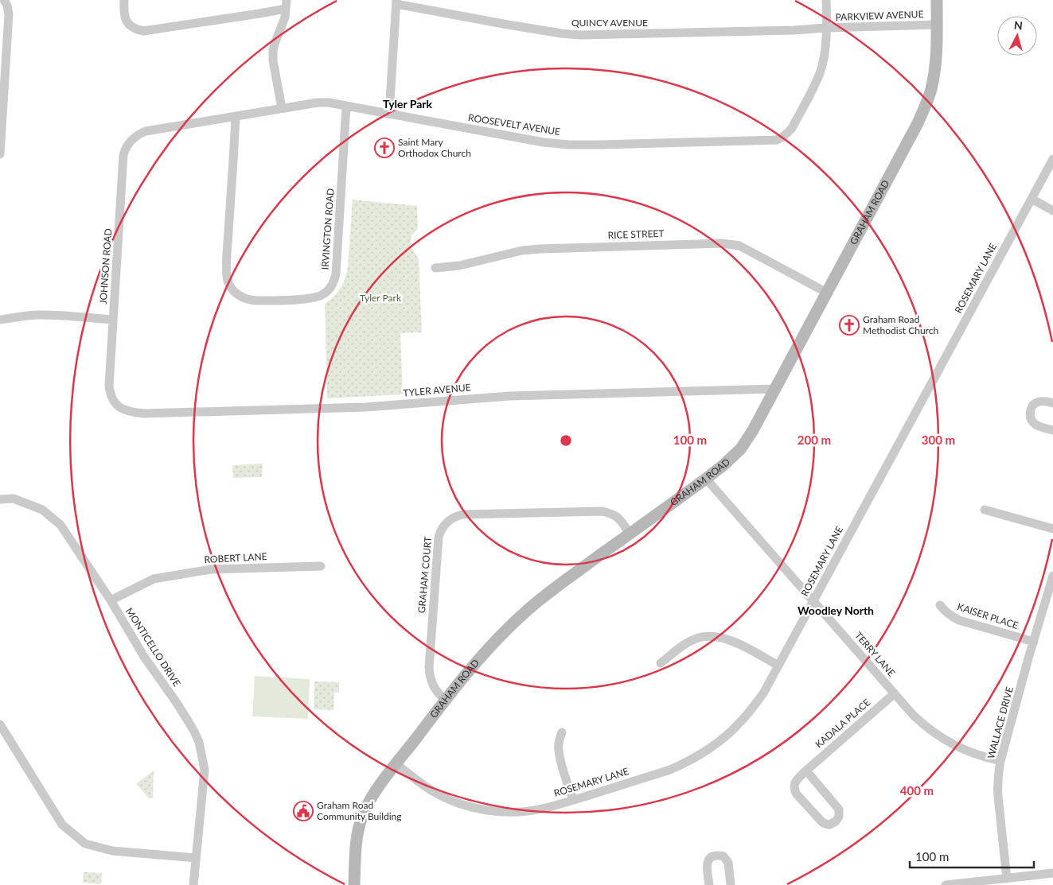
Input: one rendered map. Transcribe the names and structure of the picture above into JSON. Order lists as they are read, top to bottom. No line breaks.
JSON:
{"streets":{"street":["PARKVIEW AVENUE","QUINCY AVENUE","ROOSEVELT AVENUE","GRAHAM ROAD","IRVINGTON ROAD","RICE STREET","JOHNSON ROAD","ROSEMARY LANE","TYLER AVENUE","ROBERT LANE","GRAHAM COURT","KAISER PLACE","MONTICELLO DRIVE","TERRY LANE","WALLACE DRIVE","KADALA PLACE"]},"crossings":[["PARKVIEW AVENUE","QUINCY AVENUE"],["PARKVIEW AVENUE","ROOSEVELT AVENUE"],["PARKVIEW AVENUE","GRAHAM ROAD"],["QUINCY AVENUE","ROOSEVELT AVENUE"],["ROOSEVELT AVENUE","IRVINGTON ROAD"],["ROOSEVELT AVENUE","JOHNSON ROAD"],["GRAHAM ROAD","RICE STREET"],["GRAHAM ROAD","ROSEMARY LANE"],["GRAHAM ROAD","TYLER AVENUE"],["GRAHAM ROAD","GRAHAM COURT"],["GRAHAM ROAD","TERRY LANE"],["JOHNSON ROAD","TYLER AVENUE"],["ROSEMARY LANE","TERRY LANE"],["ROBERT LANE","MONTICELLO DRIVE"],["KAISER PLACE","WALLACE DRIVE"],["TERRY LANE","WALLACE DRIVE"],["TERRY LANE","KADALA PLACE"]],"districts":["Tyler Park","Woodley North"],"parks":["Tyler Park"],"places":{"church":["Saint Mary Orthodox Church","Graham Road Methodist Church"],"public building":["Graham Road Community Building"]},"scale_bar":"100 m","north":"top","rings":["100 m","200 m","300 m","400 m"]}
